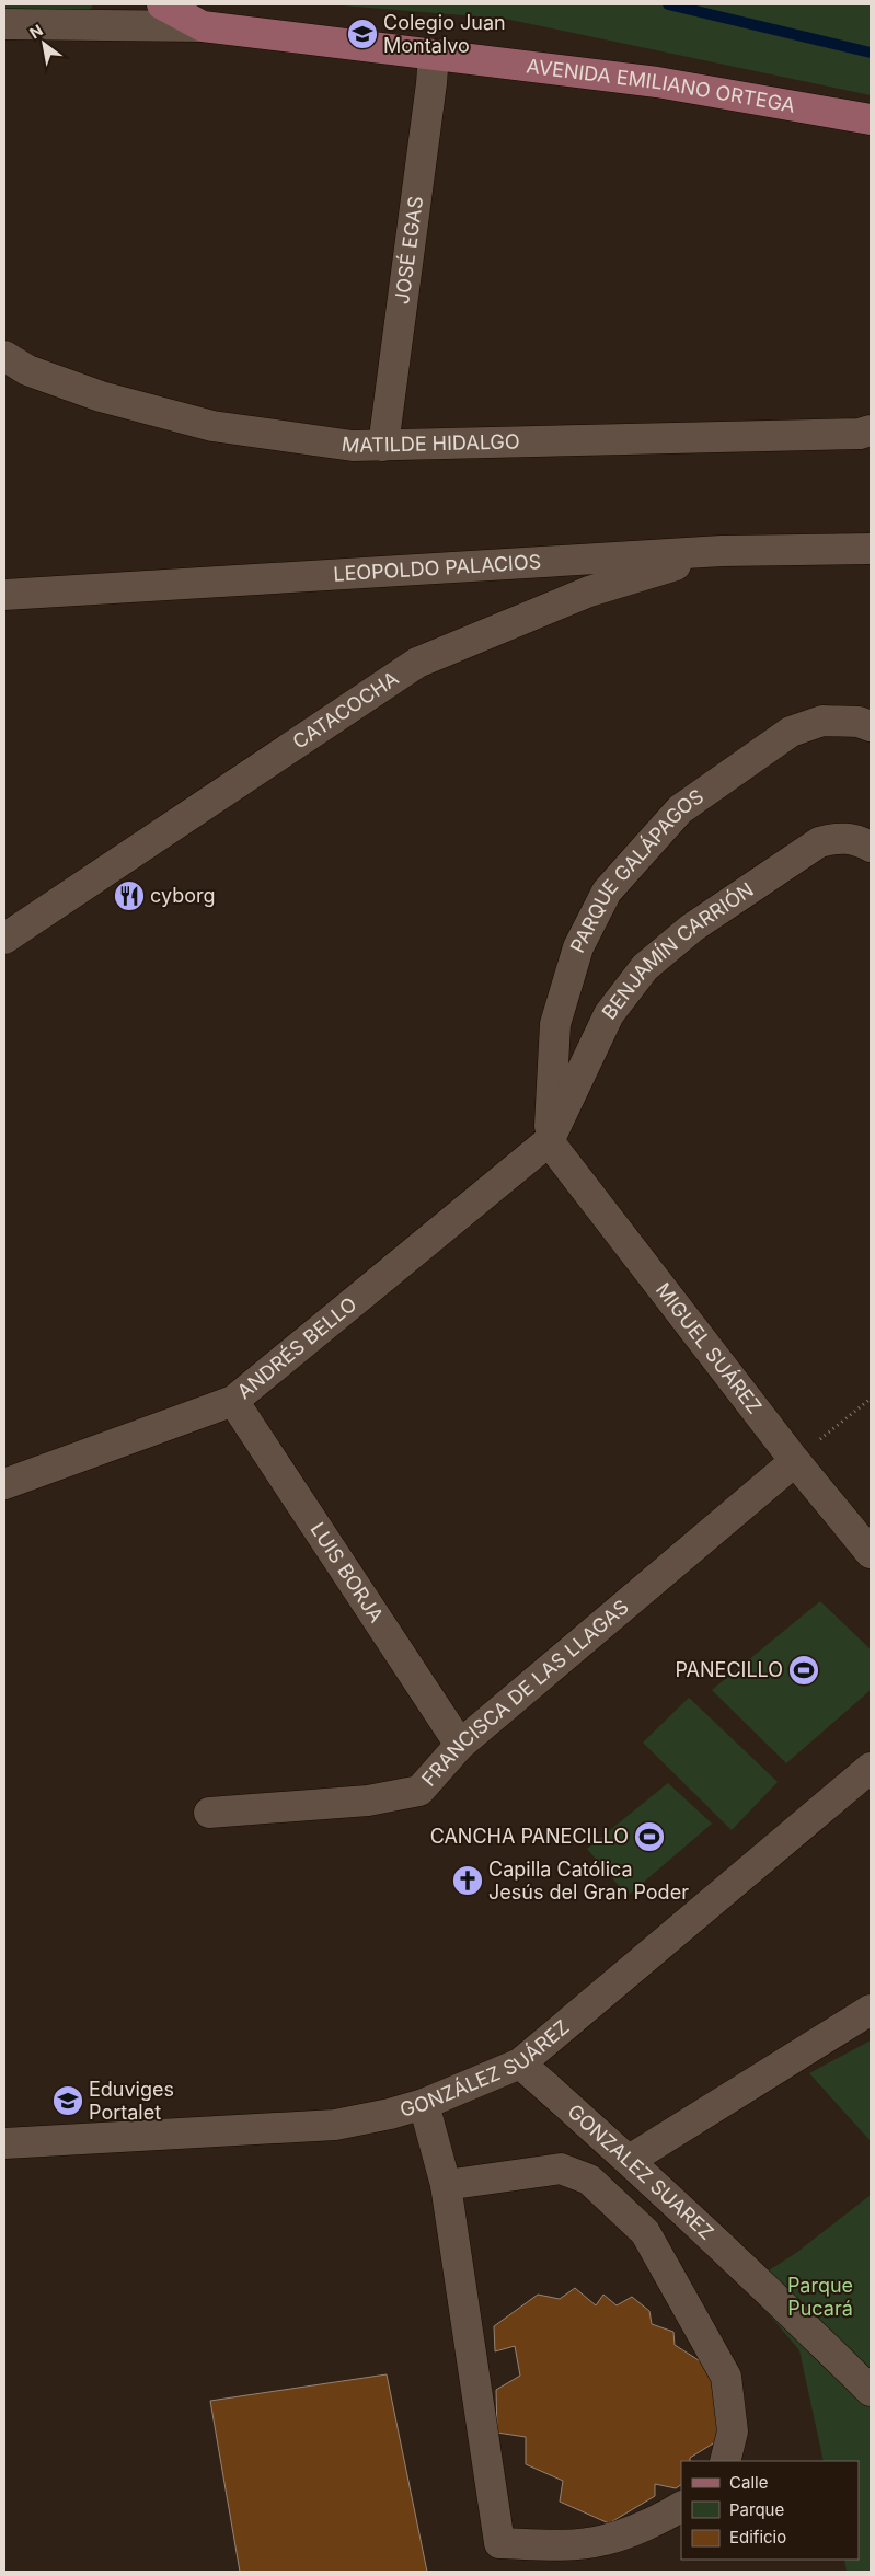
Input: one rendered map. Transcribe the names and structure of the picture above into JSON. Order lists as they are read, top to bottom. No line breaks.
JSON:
{"streets":{"main road":["AVENIDA EMILIANO ORTEGA"],"street":["JOSÉ EGAS","MATILDE HIDALGO","LEOPOLDO PALACIOS","CATACOCHA","PARQUE GALÁPAGOS","BENJAMÍN CARRIÓN","ANDRÉS BELLO","MIGUEL SUÁREZ","LUIS BORJA","FRANCISCA DE LAS LLAGAS","GONZÁLEZ SUÁREZ","GONZALEZ SUAREZ"]},"crossings":[["AVENIDA EMILIANO ORTEGA","JOSÉ EGAS"],["JOSÉ EGAS","MATILDE HIDALGO"],["LEOPOLDO PALACIOS","CATACOCHA"],["PARQUE GALÁPAGOS","BENJAMÍN CARRIÓN"],["PARQUE GALÁPAGOS","ANDRÉS BELLO"],["PARQUE GALÁPAGOS","MIGUEL SUÁREZ"],["BENJAMÍN CARRIÓN","ANDRÉS BELLO"],["BENJAMÍN CARRIÓN","MIGUEL SUÁREZ"],["ANDRÉS BELLO","MIGUEL SUÁREZ"],["ANDRÉS BELLO","LUIS BORJA"],["MIGUEL SUÁREZ","FRANCISCA DE LAS LLAGAS"],["LUIS BORJA","FRANCISCA DE LAS LLAGAS"],["GONZÁLEZ SUÁREZ","GONZALEZ SUAREZ"]],"parks":["Parque Pucará"],"places":{"school or university":["Colegio Juan Montalvo","Eduviges Portalet"],"restaurant":["cyborg"],"sports":["PANECILLO","CANCHA PANECILLO"],"church":["Capilla Católica Jesús del Gran Poder"]},"legend":["Calle","Parque","Edificio"],"north":"top left"}
